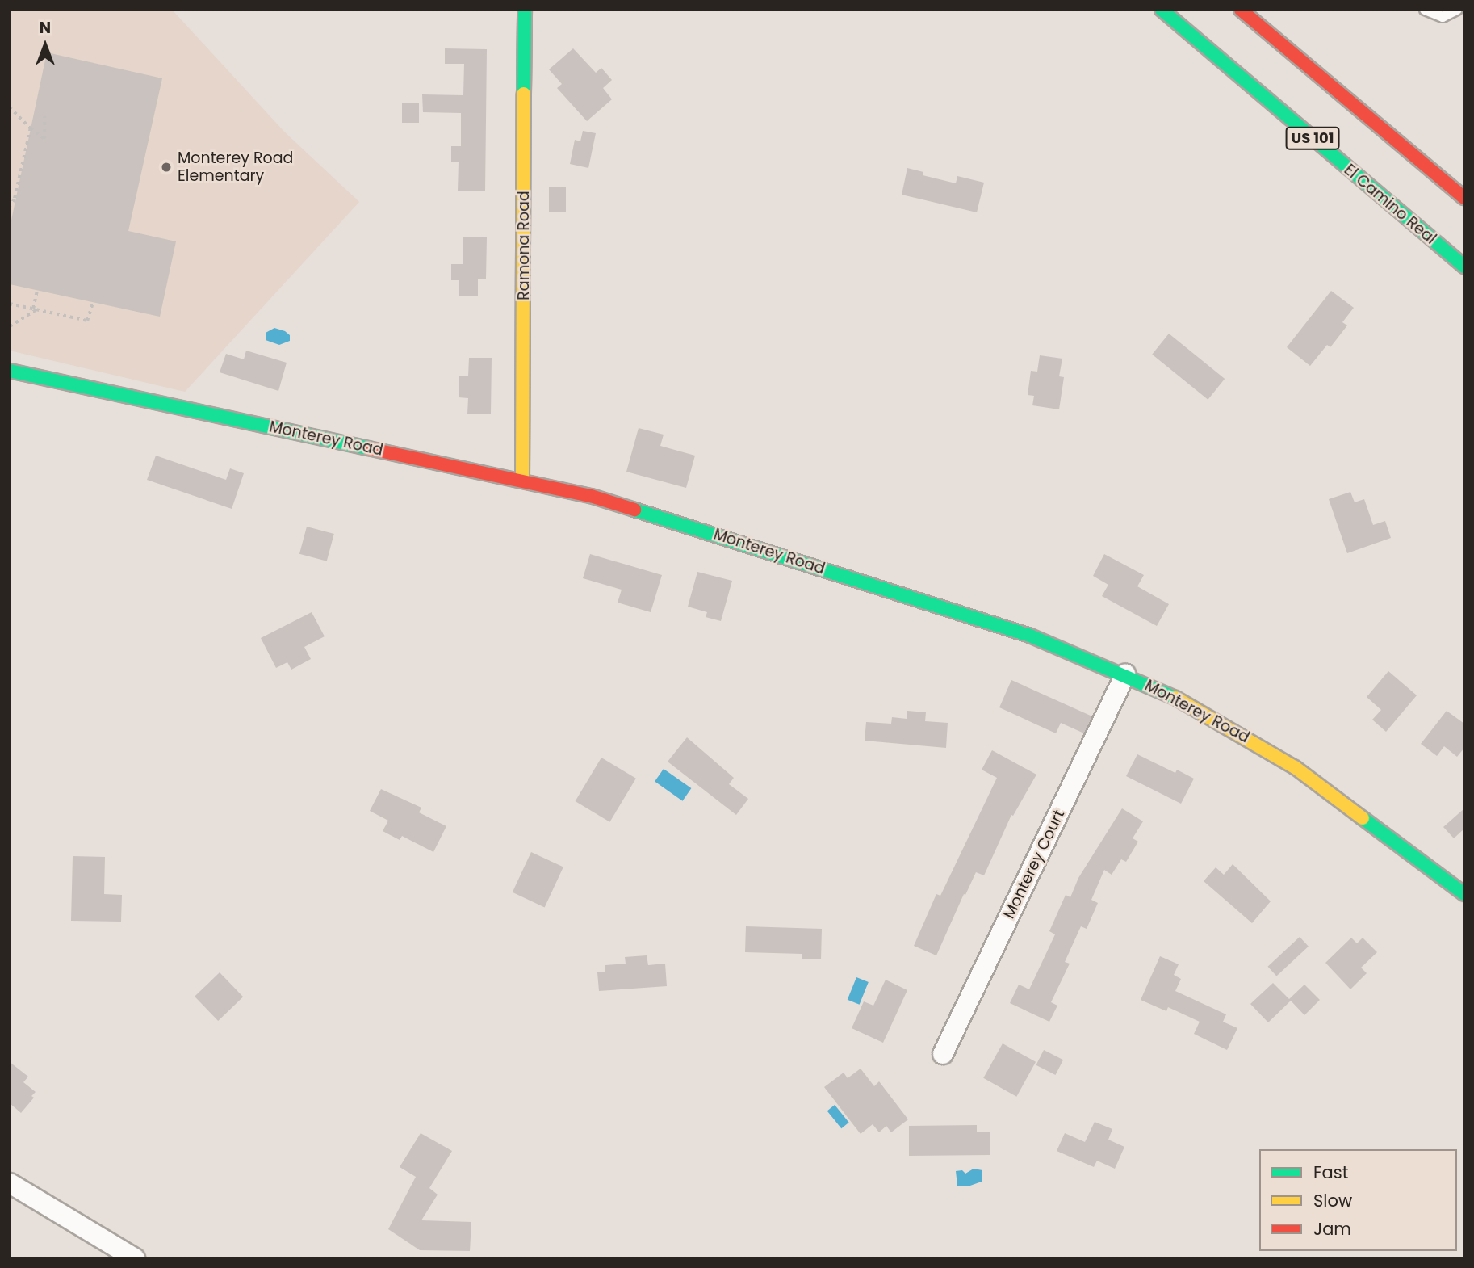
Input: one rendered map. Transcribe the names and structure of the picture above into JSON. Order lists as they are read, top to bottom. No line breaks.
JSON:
{"streets":{"main road":["US 101","El Camino Real","Ramona Road","Monterey Road"],"street":["Monterey Court"]},"crossings":[["Ramona Road","Monterey Road"],["Monterey Road","Monterey Court"]],"places":["Monterey Road Elementary"],"legend":["Fast","Slow","Jam"],"north":"top"}
